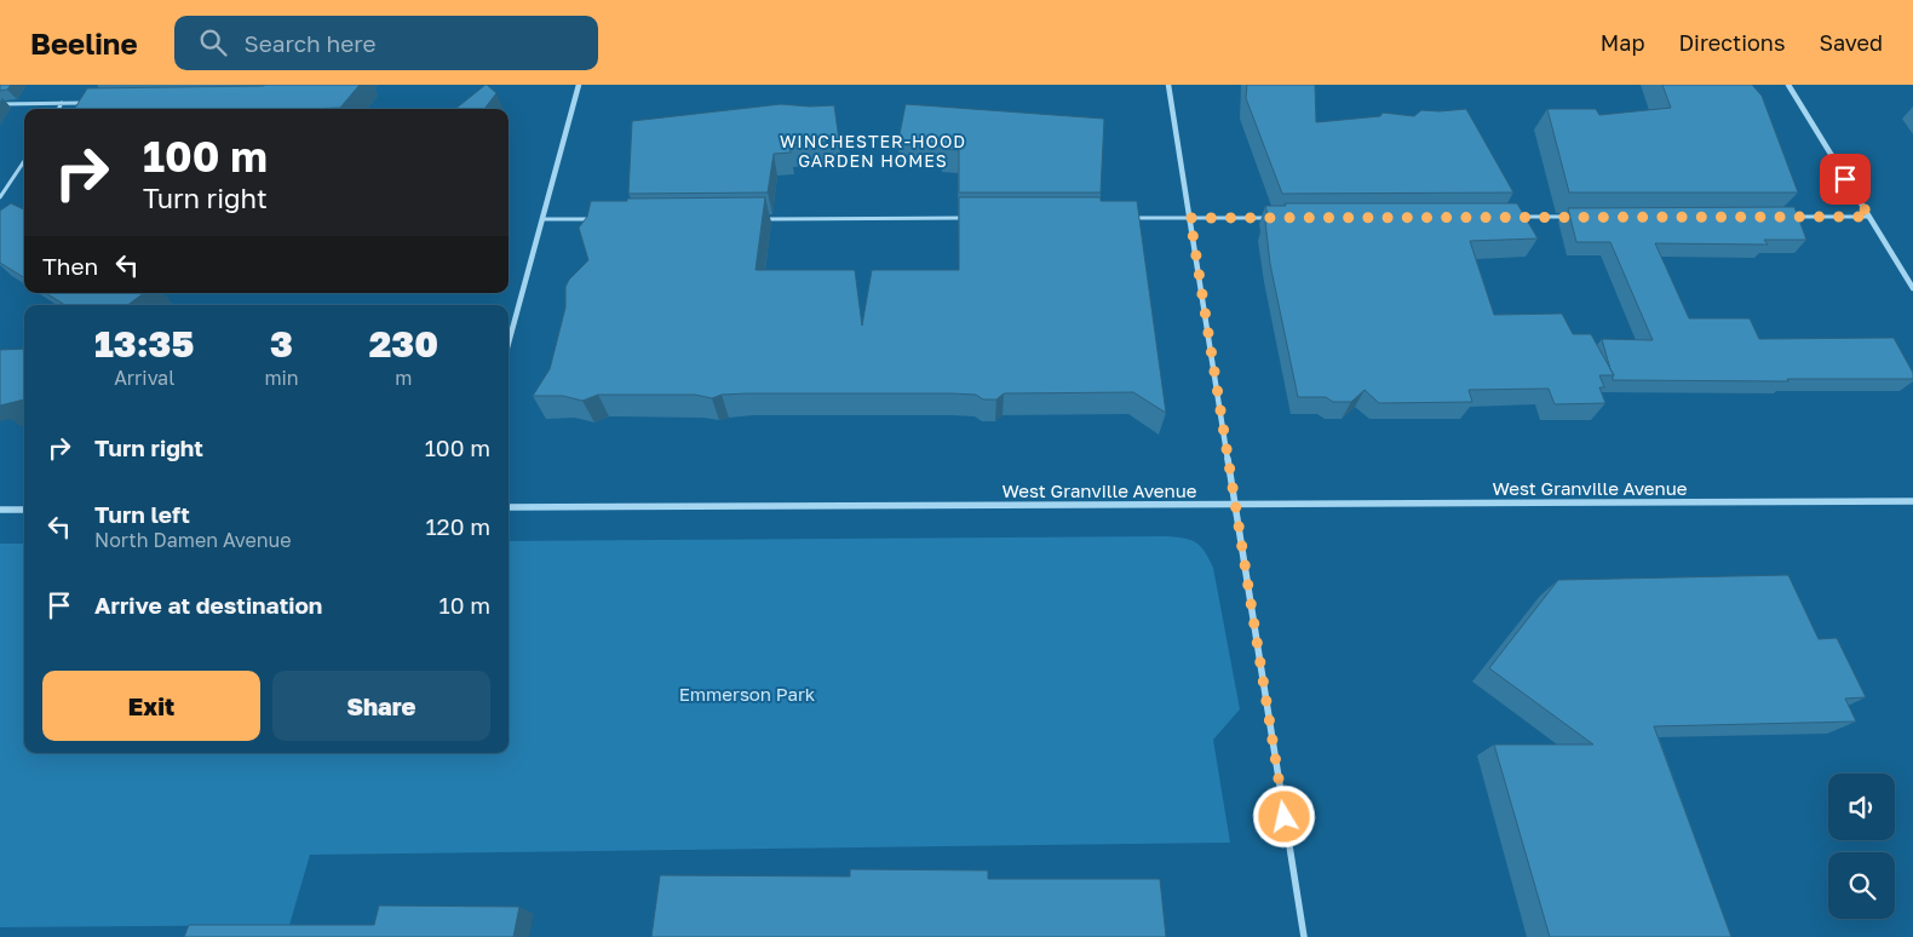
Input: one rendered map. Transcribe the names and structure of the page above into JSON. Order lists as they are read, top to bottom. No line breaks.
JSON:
{"streets":{"street":["West Granville Avenue"]},"districts":["WINCHESTER-HOOD GARDEN HOMES"],"parks":["Emmerson Park"],"page":{"header":"Beeline","search":"Search here","nav":["Map","Directions","Saved"],"turn":["100 m","Turn right"],"then":"Then","eta":["13:35","Arrival","3","min","230","m"],"list":[{"name":"Turn right","value":"100 m"},{"name":"Turn left","note":"North Damen Avenue","value":"120 m"},{"name":"Arrive at destination","value":"10 m"}],"buttons":["Exit","Share"]}}
